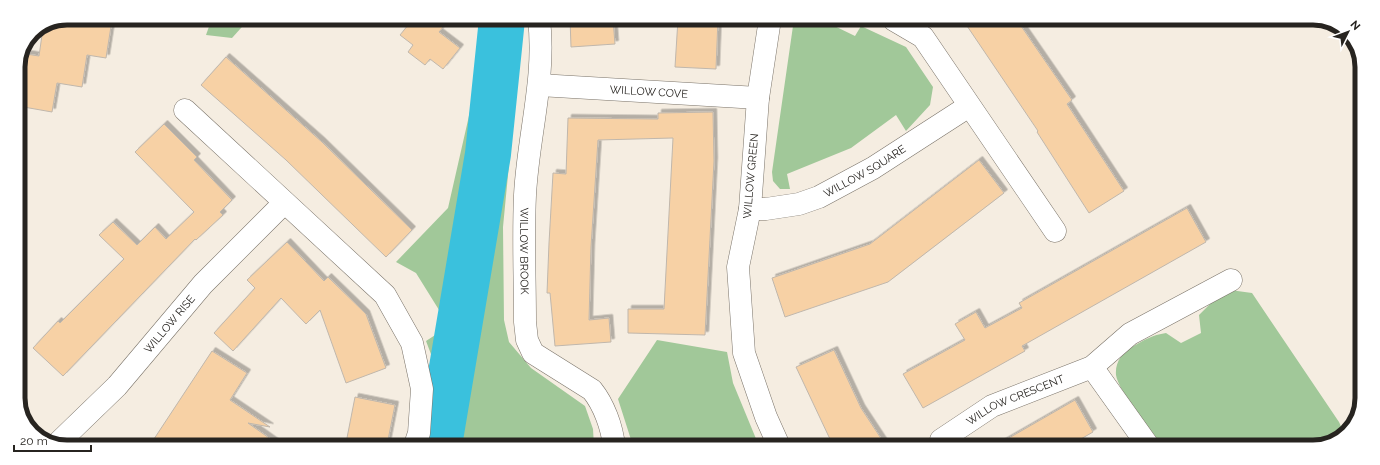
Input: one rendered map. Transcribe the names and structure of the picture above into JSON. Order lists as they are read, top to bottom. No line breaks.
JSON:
{"streets":{"street":["WILLOW COVE","WILLOW SQUARE","WILLOW GREEN","WILLOW BROOK","WILLOW RISE","WILLOW CRESCENT"]},"crossings":[["WILLOW COVE","WILLOW GREEN"],["WILLOW COVE","WILLOW BROOK"],["WILLOW SQUARE","WILLOW GREEN"]],"scale_bar":"20 m","north":"top right"}
